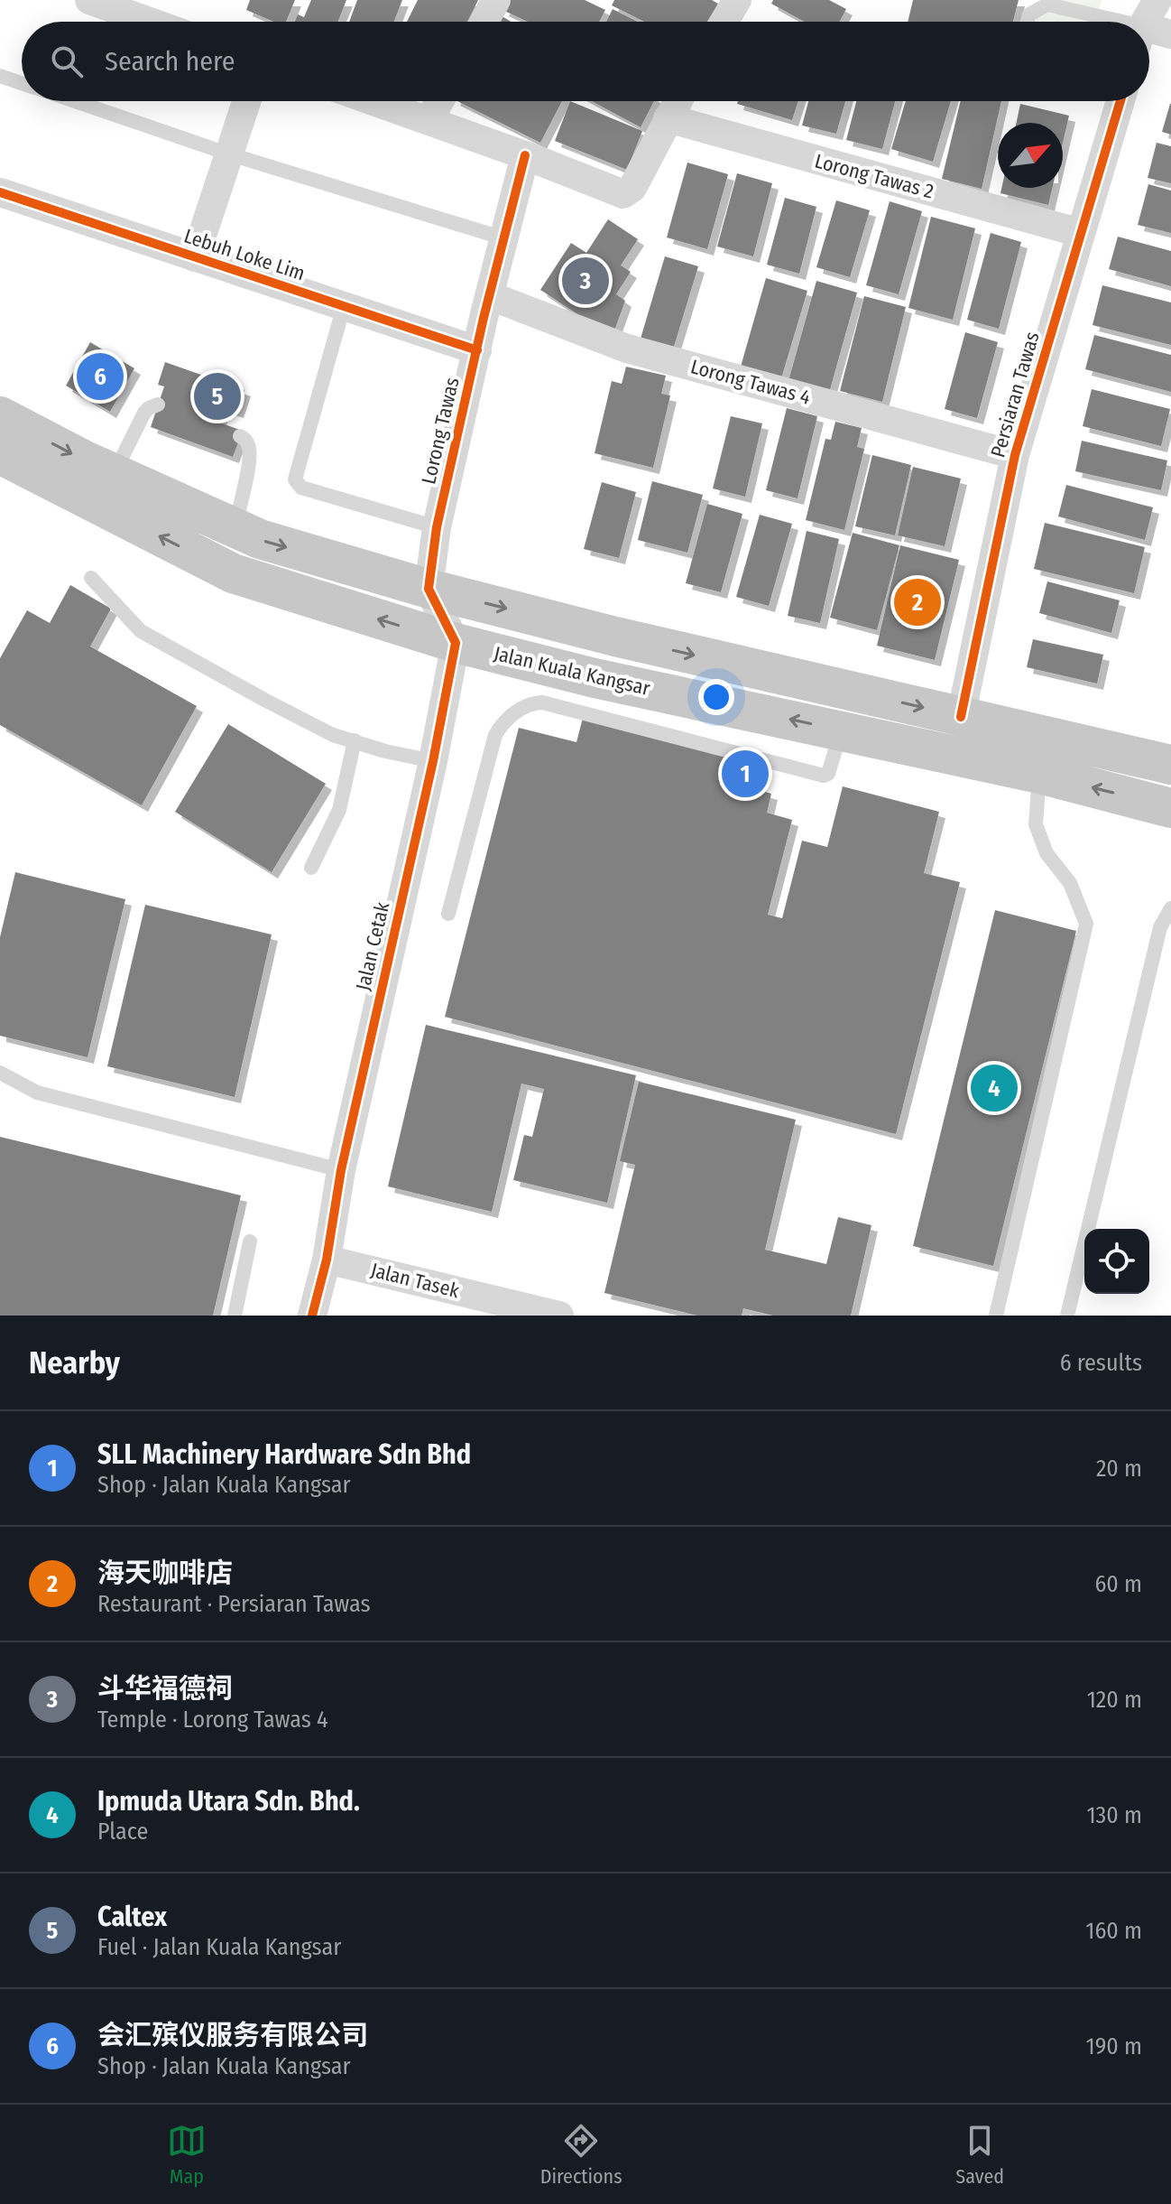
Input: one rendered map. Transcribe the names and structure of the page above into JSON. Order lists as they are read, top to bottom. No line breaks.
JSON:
{"streets":{"highway":["Jalan Kuala Kangsar"],"street":["Lorong Tawas 2","Lebuh Loke Lim","Lorong Tawas 4","Persiaran Tawas","Lorong Tawas","Jalan Cetak","Jalan Tasek"]},"crossings":[["Lorong Tawas 2","Persiaran Tawas"],["Lebuh Loke Lim","Lorong Tawas"],["Lorong Tawas 4","Persiaran Tawas"],["Lorong Tawas 4","Lorong Tawas"],["Jalan Kuala Kangsar","Jalan Cetak"],["Jalan Cetak","Jalan Tasek"]],"north":"top right","page":{"search":"Search here","pins":["3","6","5","2","1","4"],"heading":["Nearby","6 results"],"list":[{"mark":"1","name":"SLL Machinery Hardware Sdn Bhd","note":"Shop · Jalan Kuala Kangsar","value":"20 m"},{"mark":"2","name":"海天咖啡店","note":"Restaurant · Persiaran Tawas","value":"60 m"},{"mark":"3","name":"斗华福德祠","note":"Temple · Lorong Tawas 4","value":"120 m"},{"mark":"4","name":"Ipmuda Utara Sdn. Bhd.","note":"Place","value":"130 m"},{"mark":"5","name":"Caltex","note":"Fuel · Jalan Kuala Kangsar","value":"160 m"},{"mark":"6","name":"会汇殡仪服务有限公司","note":"Shop · Jalan Kuala Kangsar","value":"190 m"}],"nav":["Map","Directions","Saved"]}}
